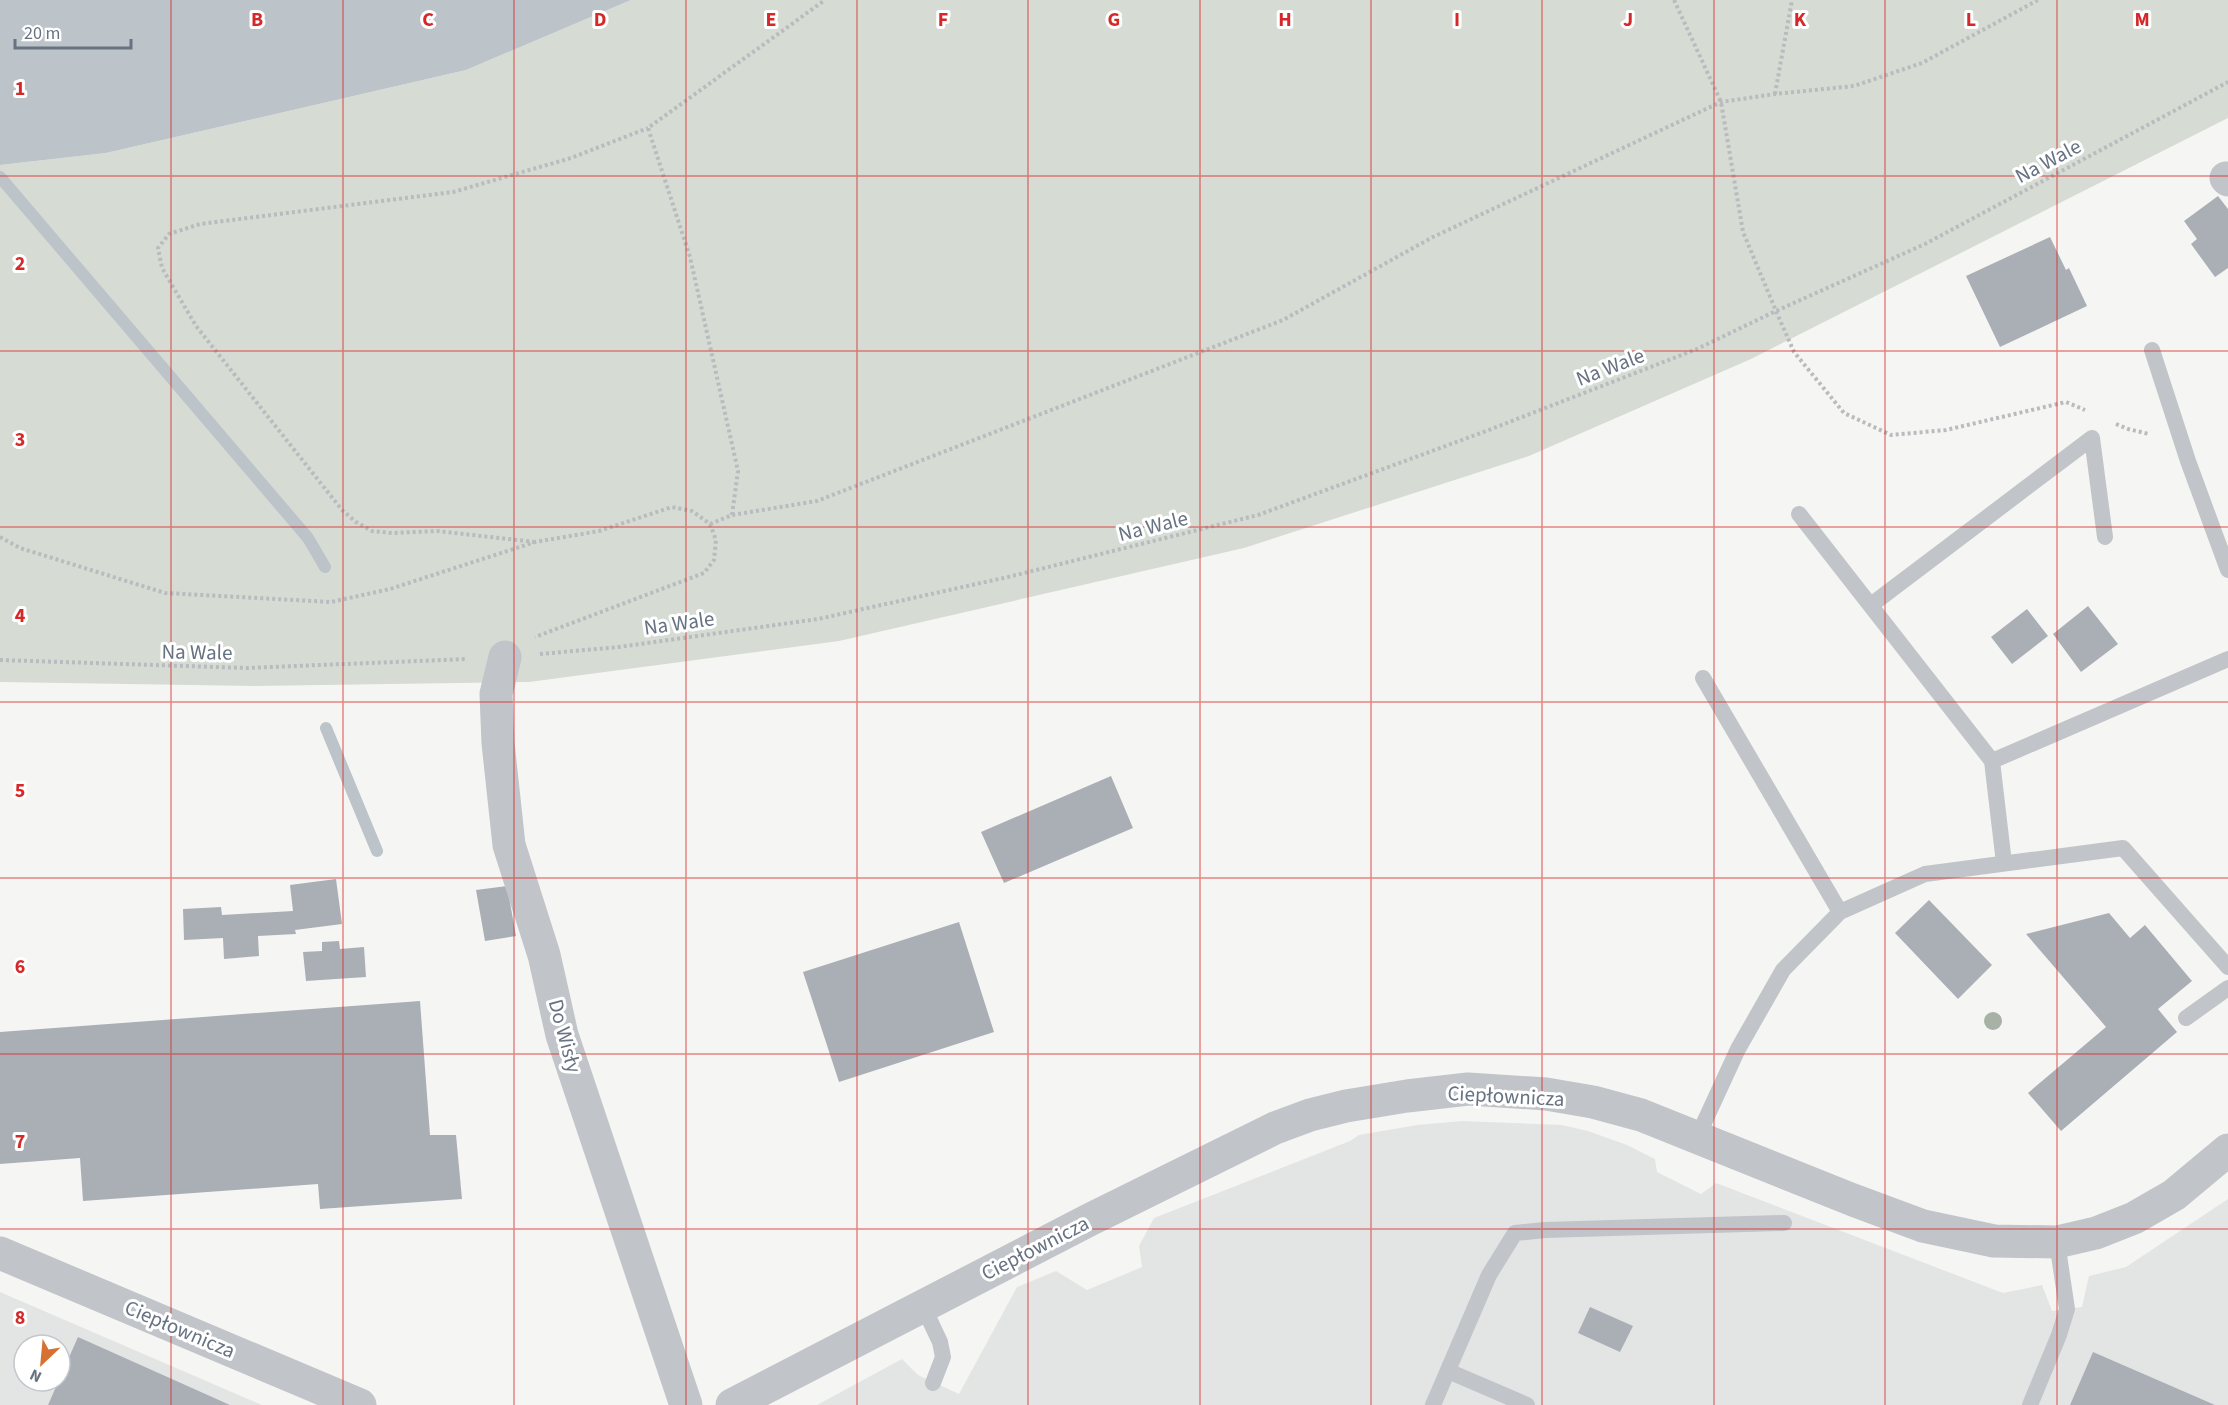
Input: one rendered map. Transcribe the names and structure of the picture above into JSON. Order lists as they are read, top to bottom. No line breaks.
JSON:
{"streets":{"street":["Do Wisły","Ciepłownicza"],"path":["Na Wale"]},"crossings":[["Na Wale","Do Wisły"]],"scale_bar":"20 m","north":"bottom left","grid":{"columns":["B","C","D","E","F","G","H","I","J","K","L","M"],"rows":["1","2","3","4","5","6","7","8"]}}
